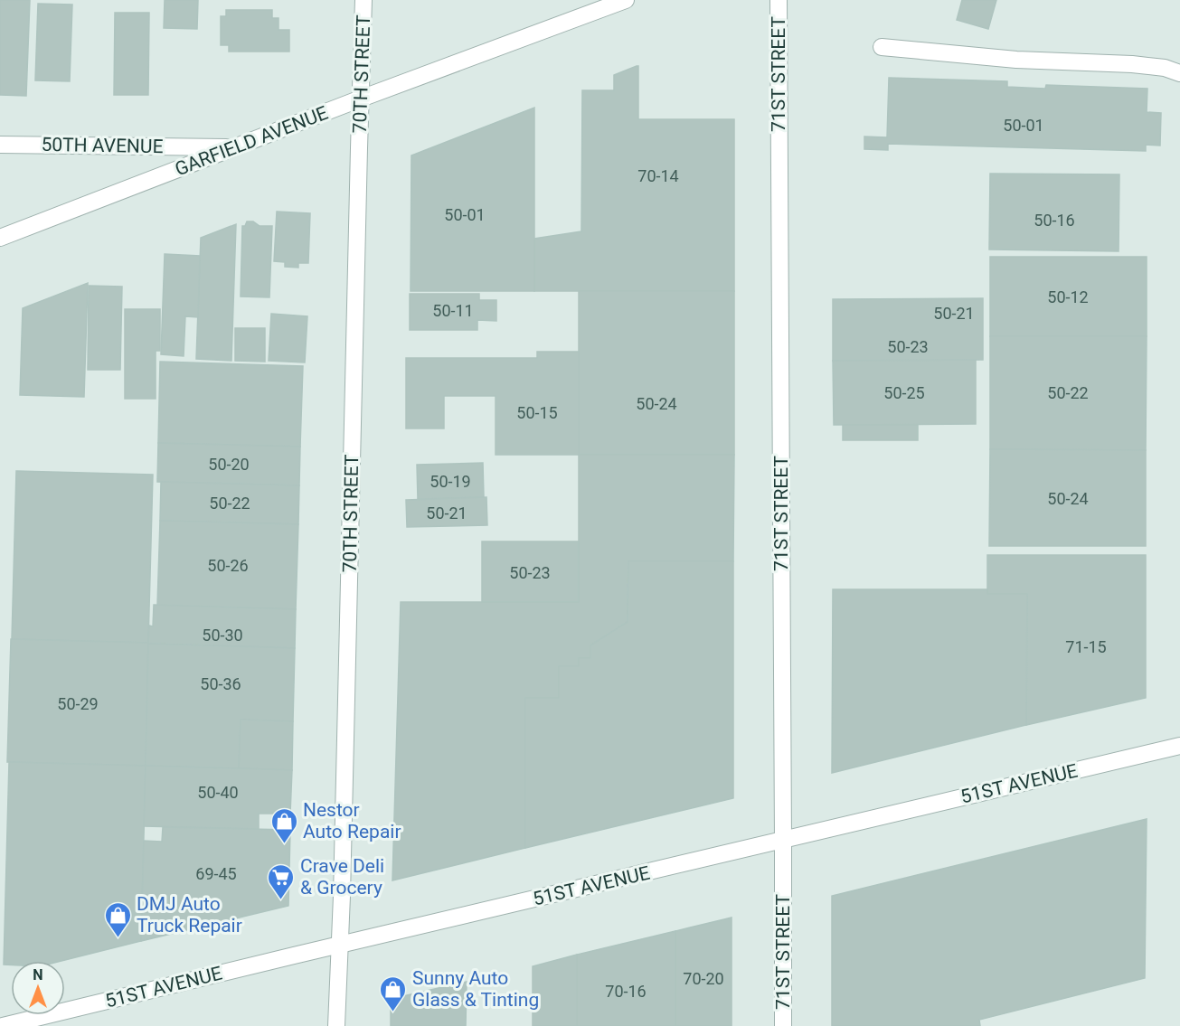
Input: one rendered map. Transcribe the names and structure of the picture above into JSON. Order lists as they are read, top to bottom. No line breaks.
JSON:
{"streets":{"street":["70TH STREET","71ST STREET","GARFIELD AVENUE","50TH AVENUE","51ST AVENUE"]},"crossings":[["70TH STREET","GARFIELD AVENUE"],["70TH STREET","51ST AVENUE"],["71ST STREET","51ST AVENUE"],["GARFIELD AVENUE","50TH AVENUE"]],"places":{"shop":["Nestor Auto Repair","DMJ Auto Truck Repair","Sunny Auto Glass & Tinting"],"supermarket":["Crave Deli & Grocery"]},"house_numbers":["50-01","70-14","50-01","50-16","50-12","50-11","50-21","50-23","50-25","50-22","50-24","50-15","50-20","50-19","50-24","50-22","50-21","50-26","50-23","50-30","71-15","50-36","50-29","50-40","69-45","70-20","70-16"],"north":"top"}
